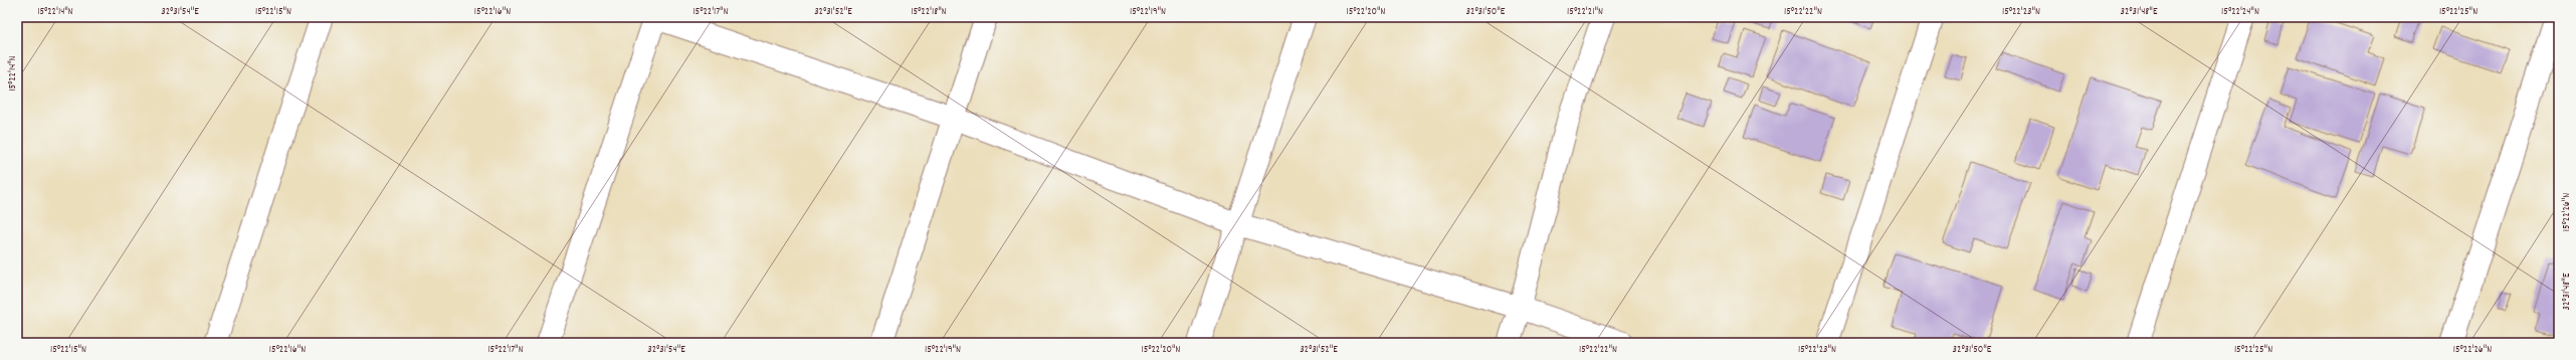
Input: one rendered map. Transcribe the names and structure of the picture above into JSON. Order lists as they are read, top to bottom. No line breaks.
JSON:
{"coordinates":["15°22'14\"N","32°31'54\"E","15°22'15\"N","15°22'16\"N","15°22'17\"N","32°31'52\"E","15°22'18\"N","15°22'19\"N","15°22'20\"N","32°31'50\"E","15°22'21\"N","15°22'22\"N","15°22'23\"N","32°31'48\"E","15°22'24\"N","15°22'25\"N","15°22'26\"N"]}
